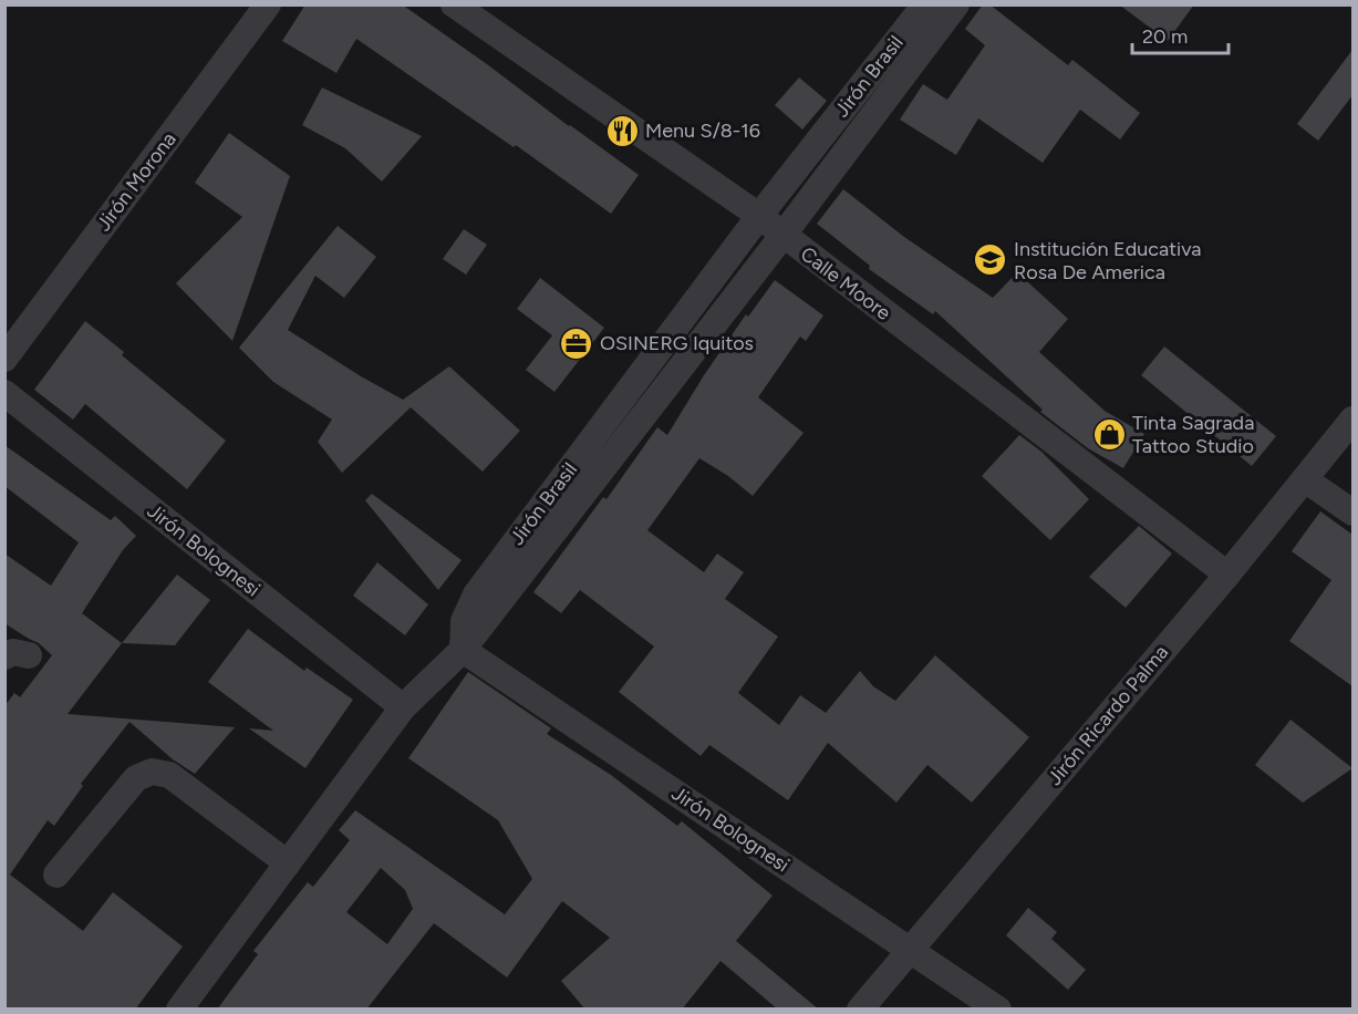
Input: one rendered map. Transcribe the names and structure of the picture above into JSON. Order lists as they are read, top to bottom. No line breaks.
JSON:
{"streets":{"street":["Jirón Brasil","Jirón Morona","Calle Moore","Jirón Bolognesi","Jirón Ricardo Palma"]},"crossings":[["Jirón Brasil","Calle Moore"],["Jirón Brasil","Jirón Bolognesi"],["Calle Moore","Jirón Ricardo Palma"],["Jirón Bolognesi","Jirón Ricardo Palma"]],"places":{"restaurant":["Menu S/8-16"],"school or university":["Institución Educativa Rosa De America"],"office":["OSINERG Iquitos"],"shop":["Tinta Sagrada Tattoo Studio"]},"scale_bar":"20 m"}
